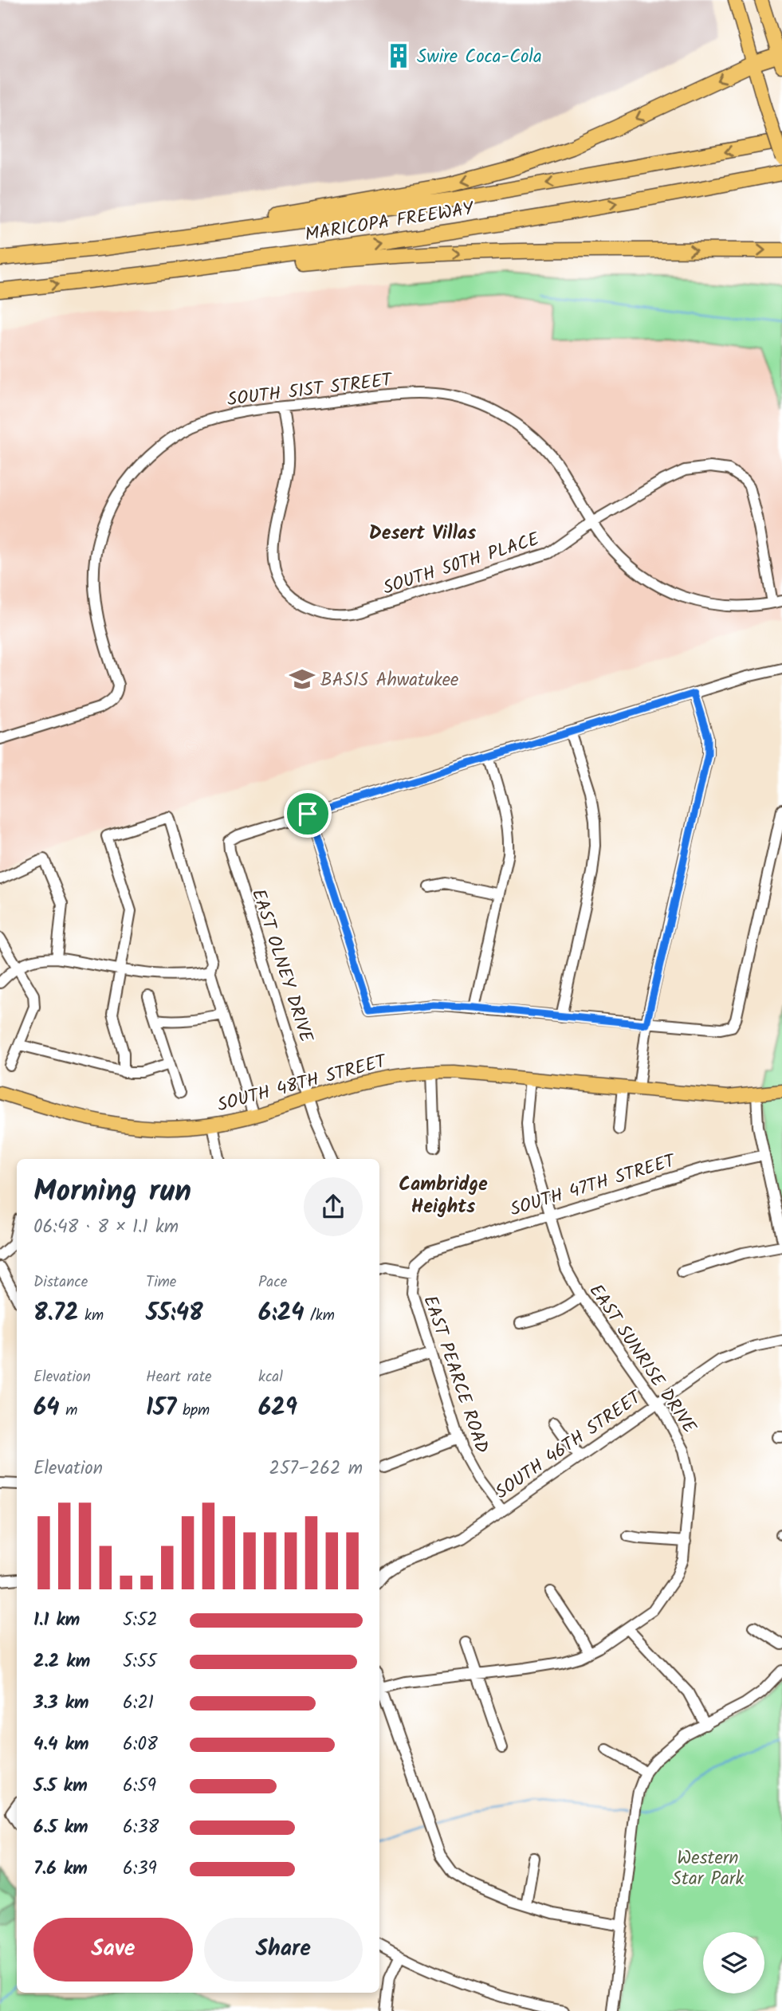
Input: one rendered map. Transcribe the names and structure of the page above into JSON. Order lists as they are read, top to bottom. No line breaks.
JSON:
{"streets":{"highway":["MARICOPA FREEWAY"],"main road":["SOUTH 48TH STREET"],"street":["SOUTH 51ST STREET","SOUTH 50TH PLACE","EAST OLNEY DRIVE","SOUTH 47TH STREET","EAST SUNRISE DRIVE","EAST PEARCE ROAD","SOUTH 46TH STREET"]},"crossings":[["SOUTH 51ST STREET","SOUTH 50TH PLACE"],["EAST OLNEY DRIVE","SOUTH 48TH STREET"],["SOUTH 48TH STREET","EAST SUNRISE DRIVE"],["SOUTH 47TH STREET","EAST SUNRISE DRIVE"],["SOUTH 47TH STREET","EAST PEARCE ROAD"],["EAST SUNRISE DRIVE","SOUTH 46TH STREET"],["EAST PEARCE ROAD","SOUTH 46TH STREET"]],"districts":["Desert Villas","Cambridge Heights"],"parks":["Western Star Park"],"places":{"building":["Swire Coca-Cola"],"school or university":["BASIS Ahwatukee"]},"page":{"heading":["Morning run","06:48 · 8 × 1.1 km"],"stats":[["Distance","8.72 km"],["Time","55:48"],["Pace","6:24 /km"],["Elevation","64 m"],["Heart rate","157 bpm"],["kcal","629"]],"chart":["Elevation","257–262 m"],"list":[{"name":"1.1 km","note":"5:52"},{"name":"2.2 km","note":"5:55"},{"name":"3.3 km","note":"6:21"},{"name":"4.4 km","note":"6:08"},{"name":"5.5 km","note":"6:59"},{"name":"6.5 km","note":"6:38"},{"name":"7.6 km","note":"6:39"}],"buttons":["Save","Share"]}}
